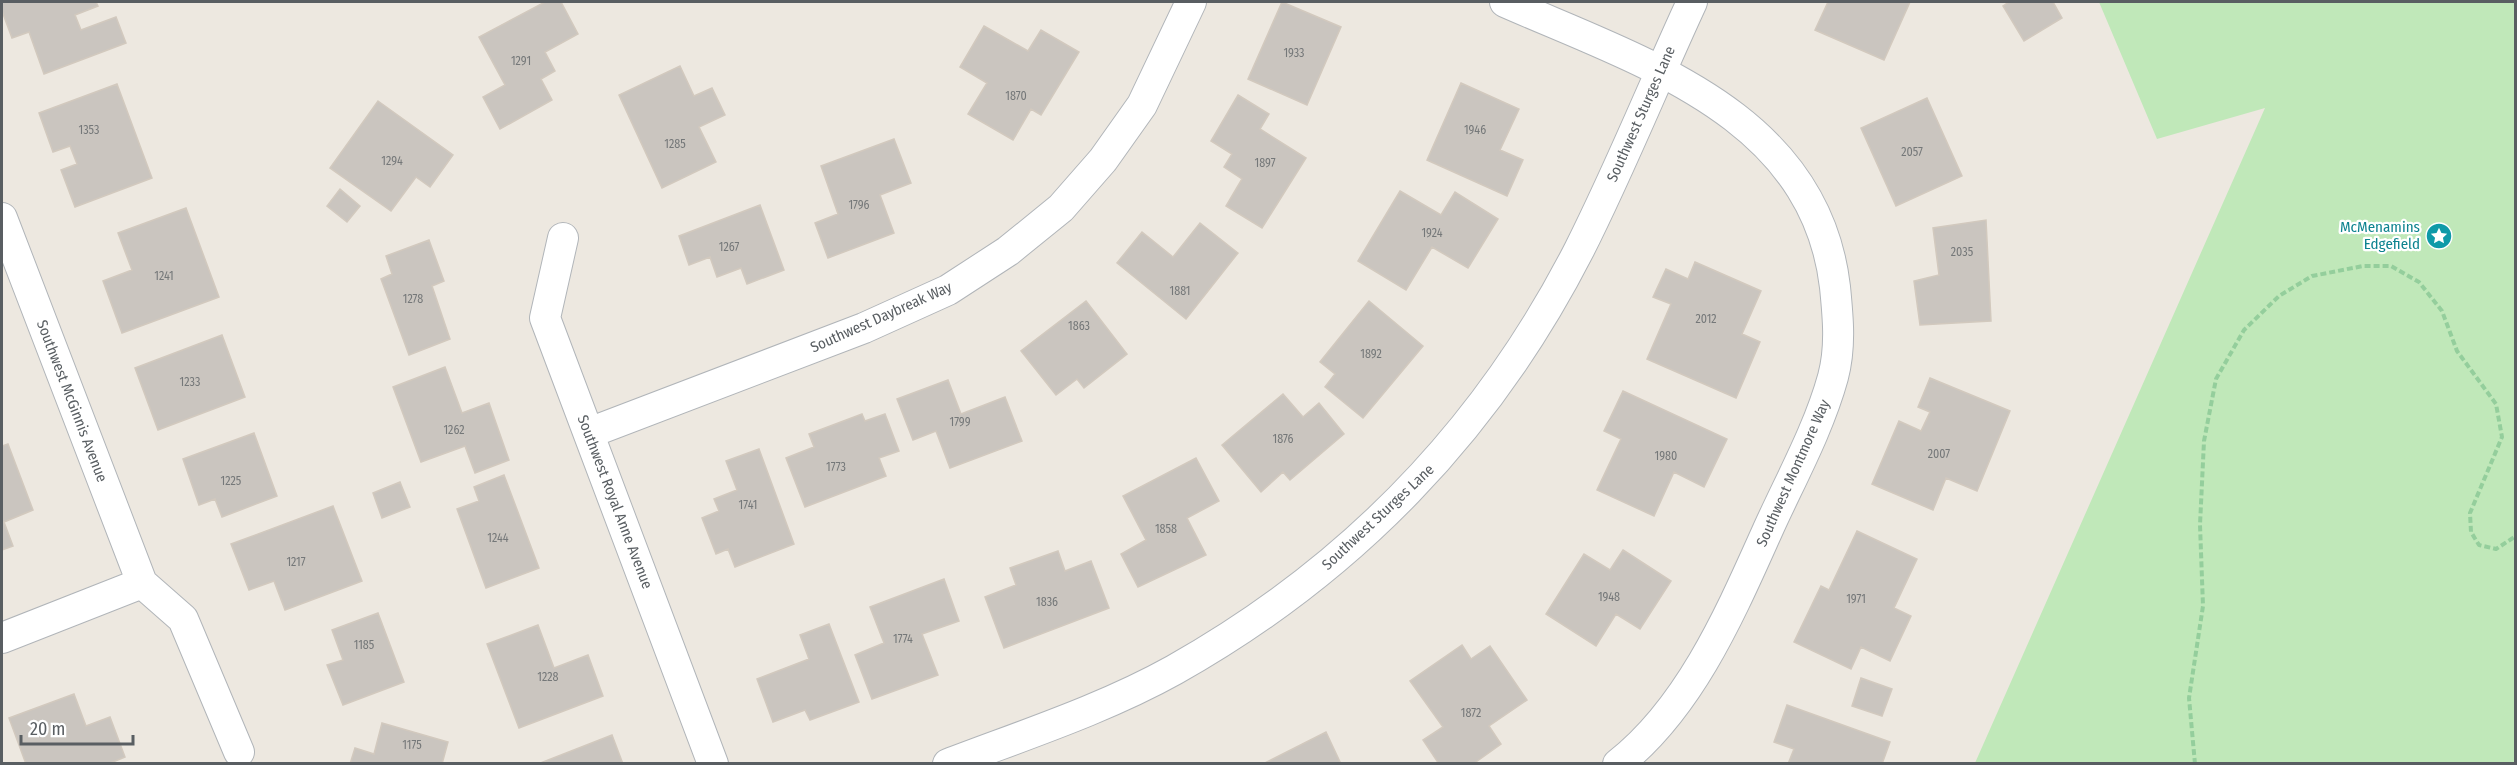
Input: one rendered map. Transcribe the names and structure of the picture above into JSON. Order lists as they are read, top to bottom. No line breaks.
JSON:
{"streets":{"street":["Southwest Sturges Lane","Southwest Daybreak Way","Southwest McGinnis Avenue","Southwest Montmore Way","Southwest Royal Anne Avenue"]},"crossings":[["Southwest Sturges Lane","Southwest Montmore Way"],["Southwest Daybreak Way","Southwest Royal Anne Avenue"]],"places":{"place":["McMenamins Edgefield"]},"house_numbers":["1933","1291","1870","1353","1946","1285","2057","1294","1897","1796","1924","1267","2035","1241","1881","1278","2012","1863","1892","1233","1799","1262","1876","2007","1980","1773","1225","1741","1858","1244","1217","1948","1971","1836","1774","1185","1228","1872","1175"],"scale_bar":"20 m"}
